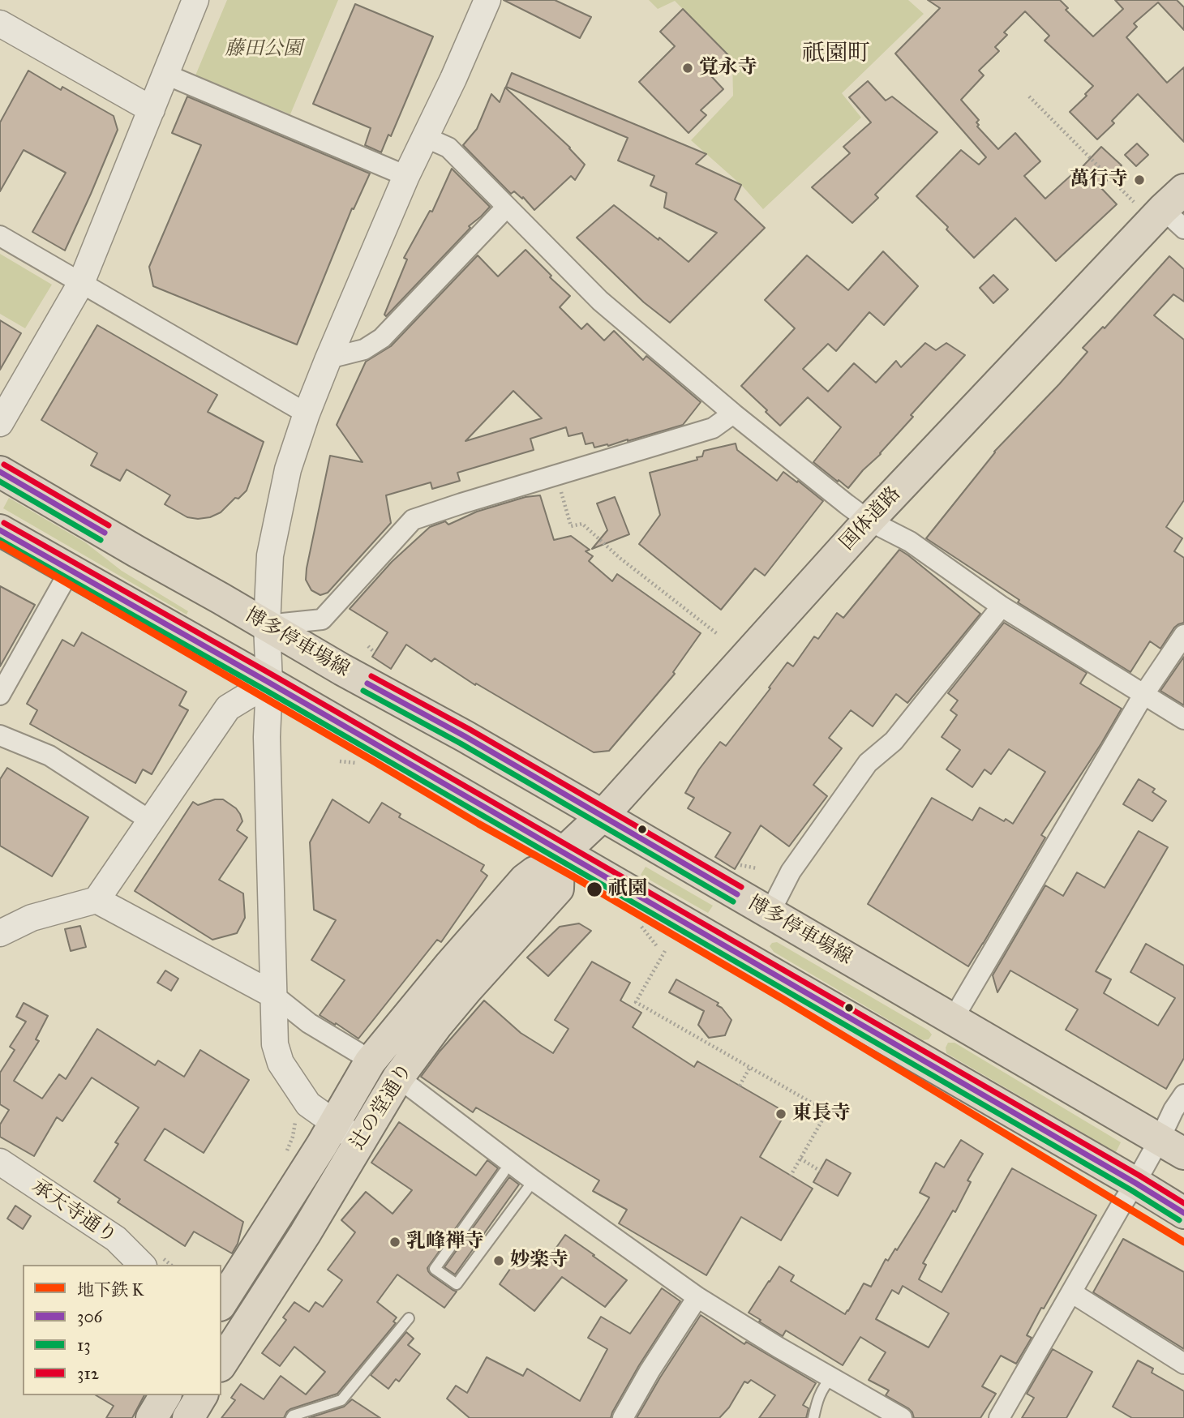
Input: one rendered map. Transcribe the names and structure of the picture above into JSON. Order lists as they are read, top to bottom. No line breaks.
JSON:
{"streets":{"main road":["国体道路","博多停車場線","辻の堂通り"],"street":["承天寺通り"]},"crossings":[["国体道路","博多停車場線"],["国体道路","辻の堂通り"]],"districts":["祇園町"],"parks":["藤田公園"],"places":["覚永寺","萬行寺","祇園","東長寺","乳峰禅寺","妙楽寺"],"lines":["transit line 312","transit line 306","transit line 13","metro line K"],"legend":["地下鉄 K","306","13","312"]}
